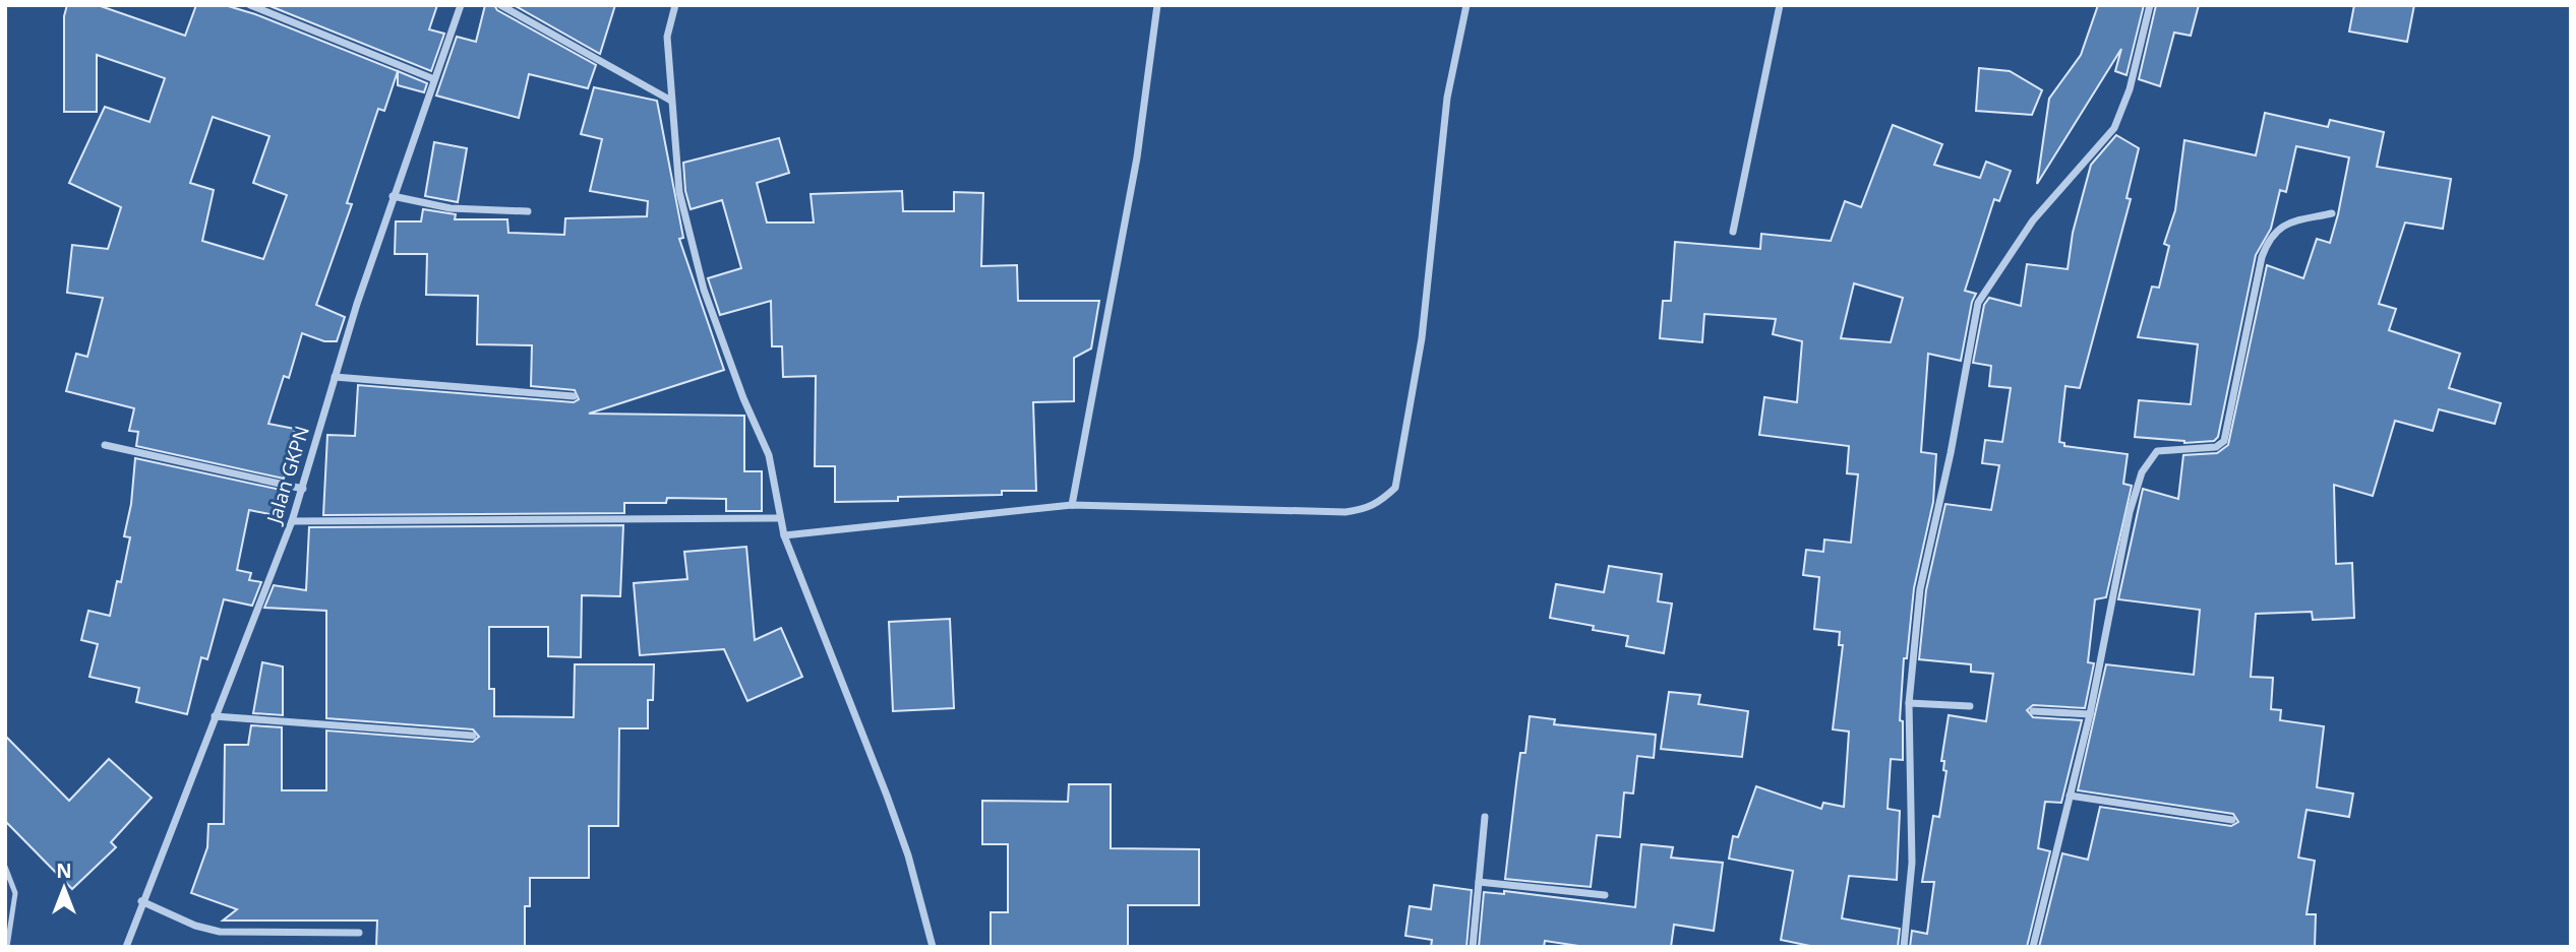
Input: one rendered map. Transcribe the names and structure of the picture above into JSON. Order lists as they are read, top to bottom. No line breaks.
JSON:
{"streets":{"street":["Jalan GKPN"]},"north":"top"}
